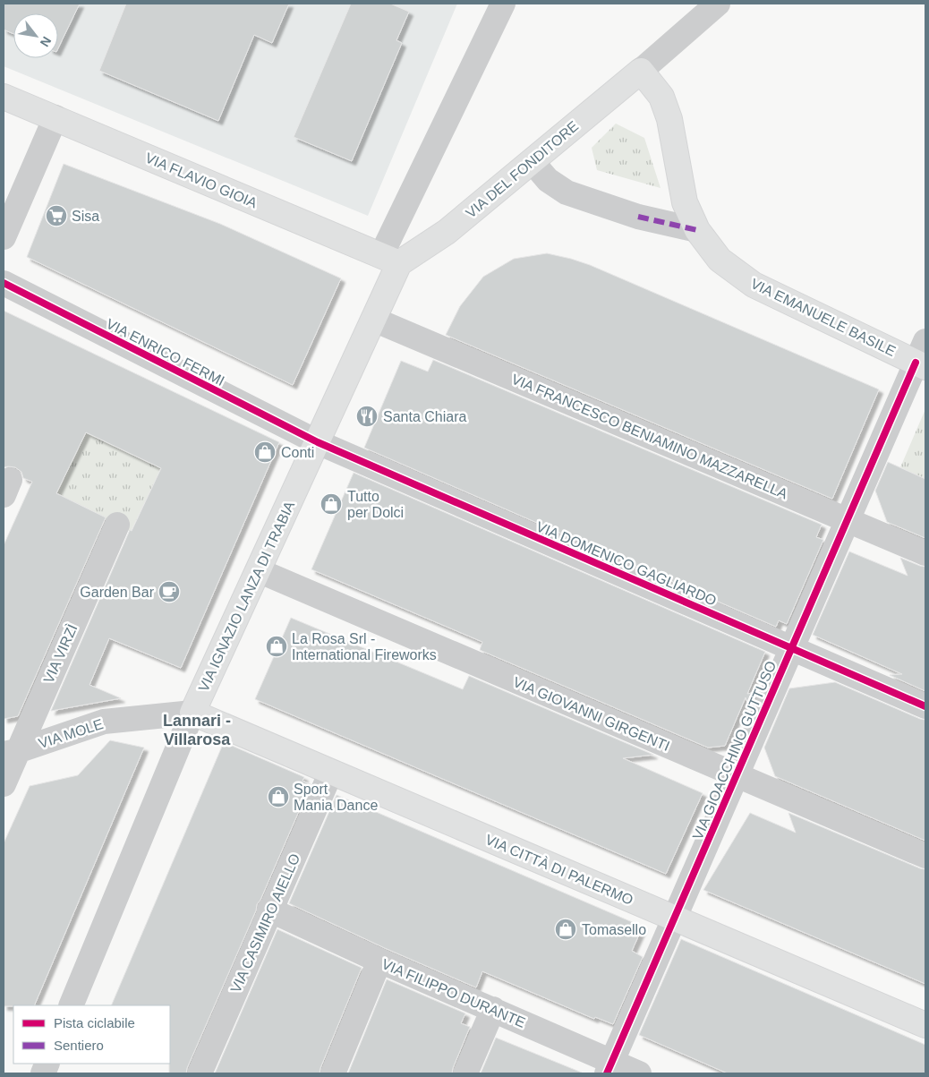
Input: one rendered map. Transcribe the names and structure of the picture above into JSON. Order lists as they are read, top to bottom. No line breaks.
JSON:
{"streets":{"main road":["VIA DEL FONDITORE","VIA FLAVIO GIOIA","VIA EMANUELE BASILE","VIA IGNAZIO LANZA DI TRABIA","VIA CITTÀ DI PALERMO"],"street":["VIA ENRICO FERMI","VIA FRANCESCO BENIAMINO MAZZARELLA","VIA DOMENICO GAGLIARDO","VIA VIRZÌ","VIA GIOVANNI GIRGENTI","VIA MOLE","VIA GIOACCHINO GUTTUSO","VIA CASIMIRO AIELLO","VIA FILIPPO DURANTE"]},"crossings":[["VIA DEL FONDITORE","VIA FLAVIO GIOIA"],["VIA DEL FONDITORE","VIA EMANUELE BASILE"],["VIA DEL FONDITORE","VIA IGNAZIO LANZA DI TRABIA"],["VIA FLAVIO GIOIA","VIA IGNAZIO LANZA DI TRABIA"],["VIA EMANUELE BASILE","VIA GIOACCHINO GUTTUSO"],["VIA ENRICO FERMI","VIA DOMENICO GAGLIARDO"],["VIA ENRICO FERMI","VIA IGNAZIO LANZA DI TRABIA"],["VIA FRANCESCO BENIAMINO MAZZARELLA","VIA IGNAZIO LANZA DI TRABIA"],["VIA FRANCESCO BENIAMINO MAZZARELLA","VIA GIOACCHINO GUTTUSO"],["VIA DOMENICO GAGLIARDO","VIA IGNAZIO LANZA DI TRABIA"],["VIA DOMENICO GAGLIARDO","VIA GIOACCHINO GUTTUSO"],["VIA IGNAZIO LANZA DI TRABIA","VIA GIOVANNI GIRGENTI"],["VIA IGNAZIO LANZA DI TRABIA","VIA MOLE"],["VIA IGNAZIO LANZA DI TRABIA","VIA CITTÀ DI PALERMO"],["VIA VIRZÌ","VIA MOLE"],["VIA GIOVANNI GIRGENTI","VIA GIOACCHINO GUTTUSO"],["VIA MOLE","VIA CITTÀ DI PALERMO"],["VIA GIOACCHINO GUTTUSO","VIA CITTÀ DI PALERMO"],["VIA GIOACCHINO GUTTUSO","VIA FILIPPO DURANTE"],["VIA CITTÀ DI PALERMO","VIA CASIMIRO AIELLO"],["VIA CASIMIRO AIELLO","VIA FILIPPO DURANTE"]],"districts":["Lannari - Villarosa"],"places":{"supermarket":["Sisa"],"restaurant":["Santa Chiara"],"shop":["Conti","Tutto per Dolci","La Rosa Srl - International Fireworks","Sport Mania Dance","Tomasello"],"cafe":["Garden Bar"]},"legend":["Pista ciclabile","Sentiero"],"north":"bottom right"}
